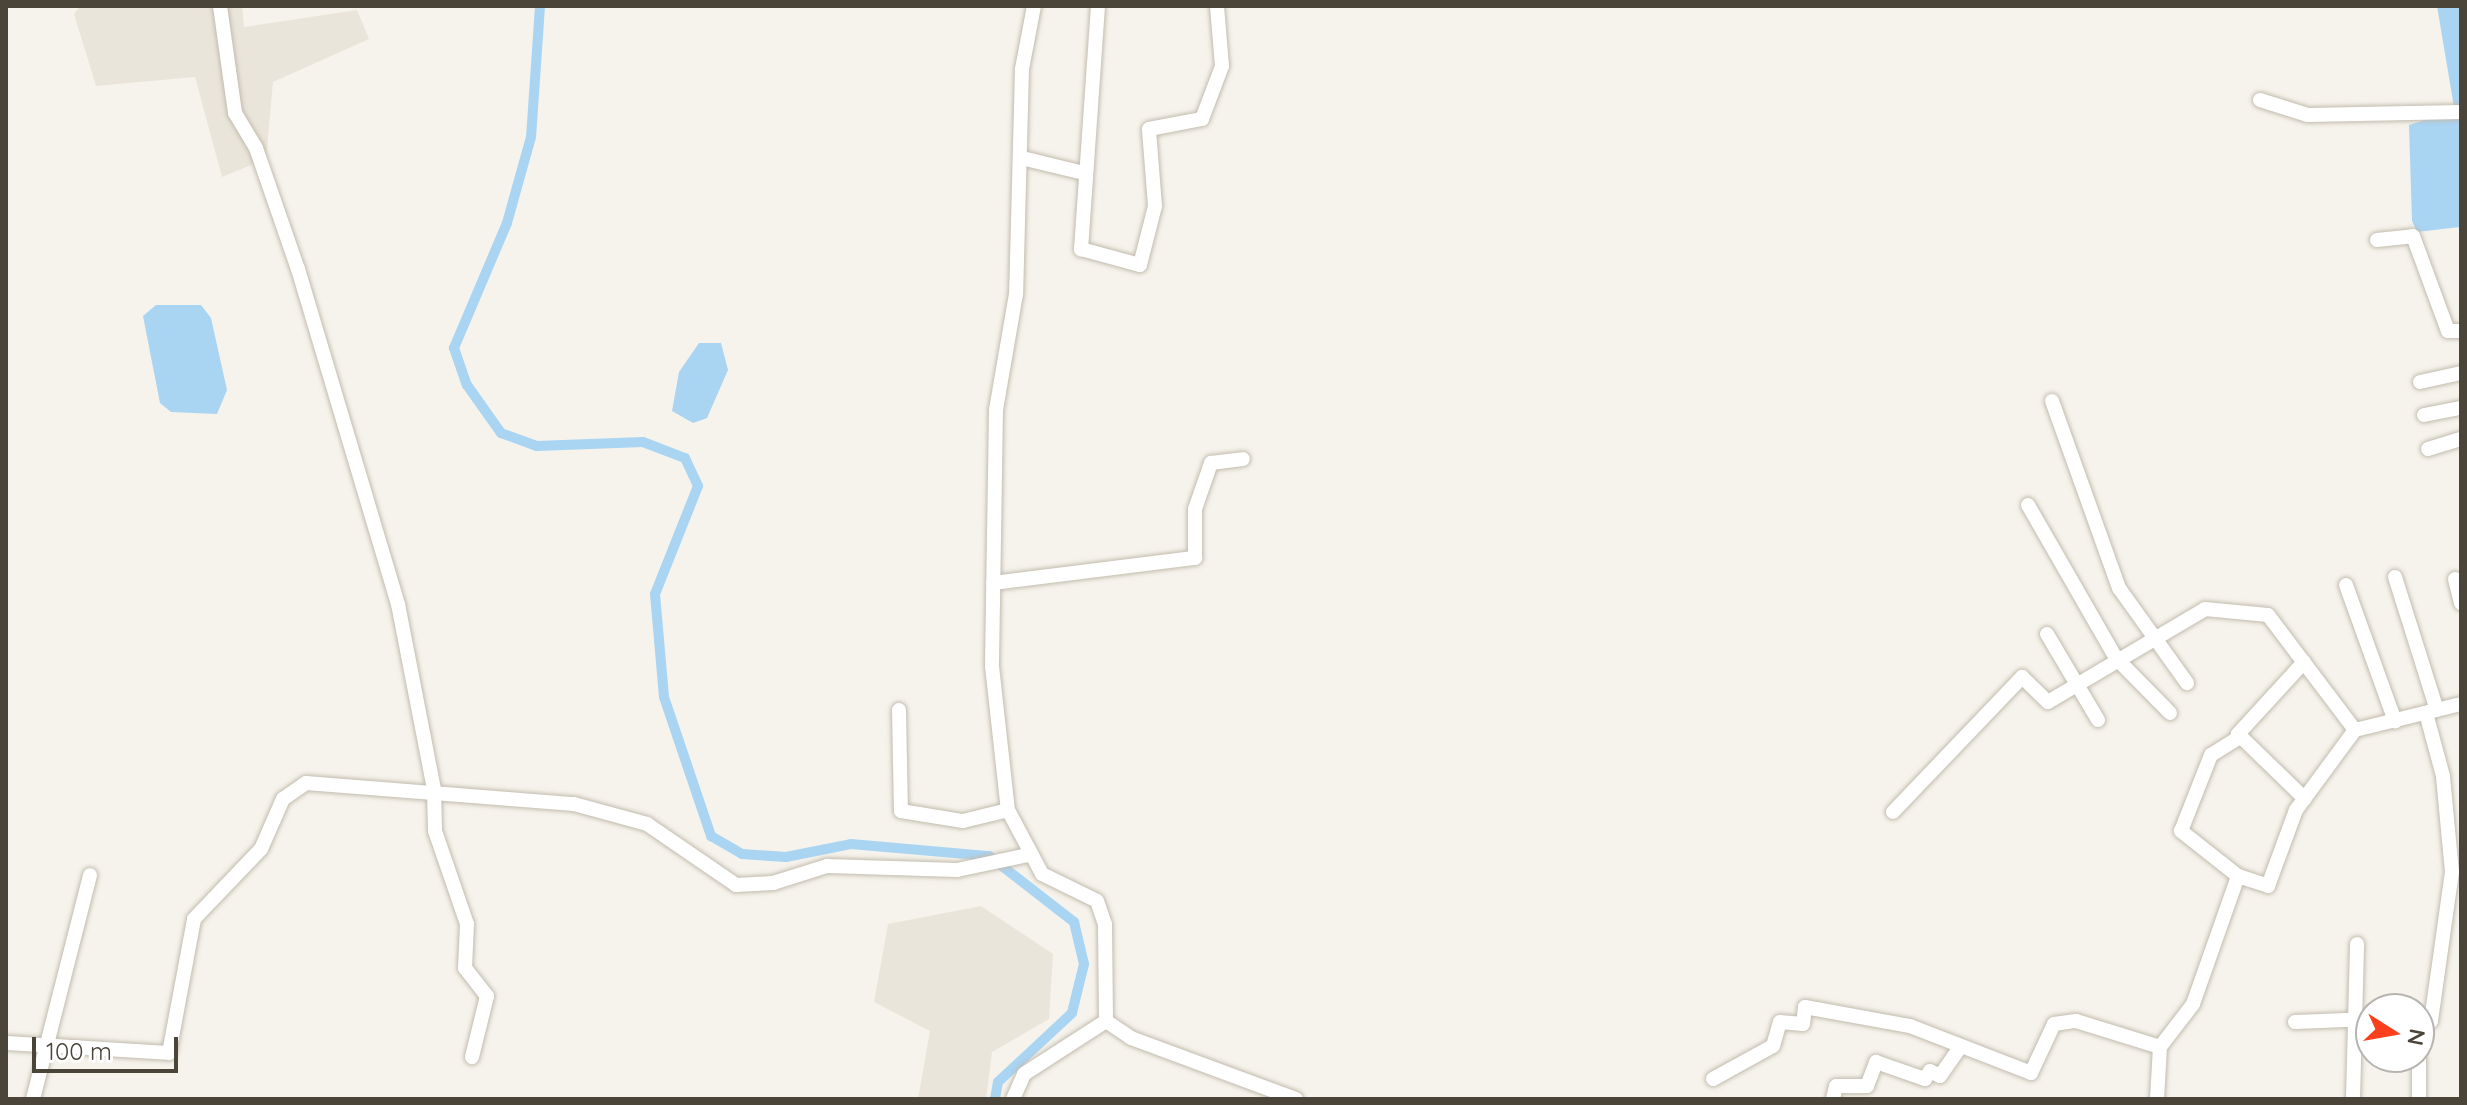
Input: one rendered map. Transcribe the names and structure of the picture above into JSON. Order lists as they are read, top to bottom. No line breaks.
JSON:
{"scale_bar":"100 m","north":"right"}
